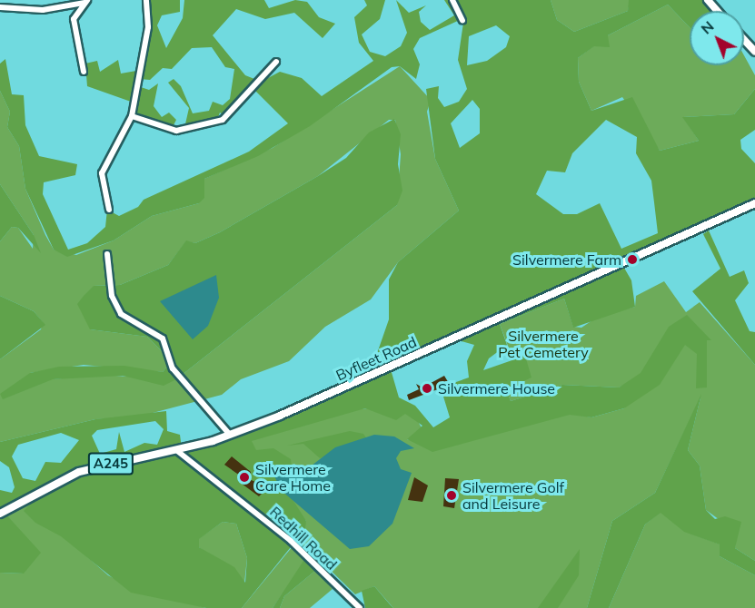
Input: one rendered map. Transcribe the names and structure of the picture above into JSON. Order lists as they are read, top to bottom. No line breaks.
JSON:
{"streets":{"main road":["Byfleet Road","A245"],"street":["Redhill Road"]},"crossings":[["Byfleet Road","Redhill Road"]],"parks":["Silvermere Pet Cemetery"],"places":["Silvermere Farm","Silvermere House","Silvermere Care Home","Silvermere Golf and Leisure"],"north":"top left"}
